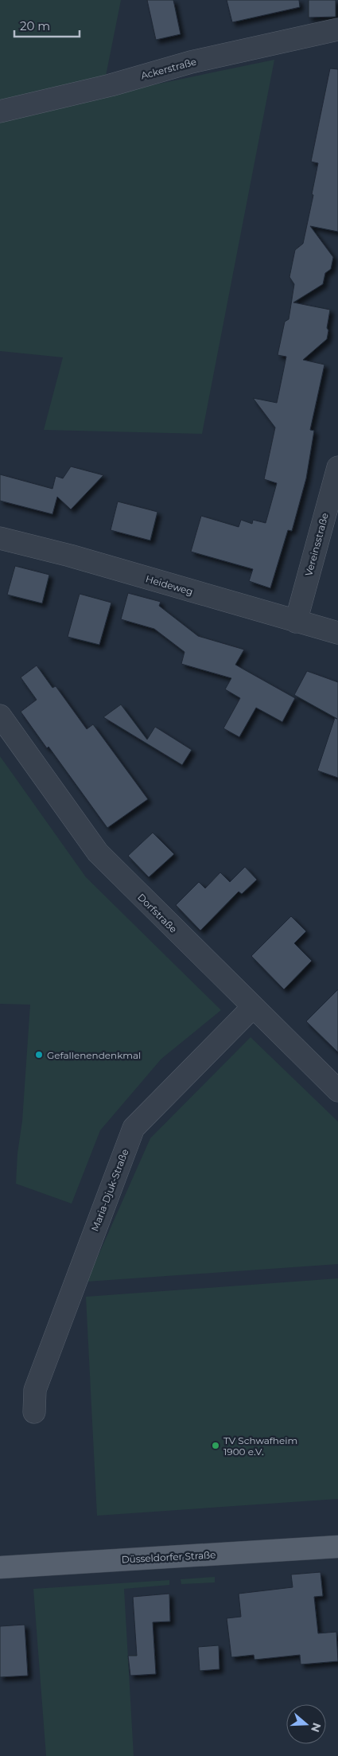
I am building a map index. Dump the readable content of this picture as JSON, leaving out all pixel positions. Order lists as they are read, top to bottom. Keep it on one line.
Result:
{"streets":{"main road":["Düsseldorfer Straße"],"street":["Ackerstraße","Vereinsstraße","Heideweg","Dorfstraße","Maria-Djuk-Straße"]},"crossings":[["Vereinsstraße","Heideweg"],["Dorfstraße","Maria-Djuk-Straße"]],"places":["Gefallenendenkmal","TV Schwafheim 1900 e.V."],"scale_bar":"20 m","north":"right"}
